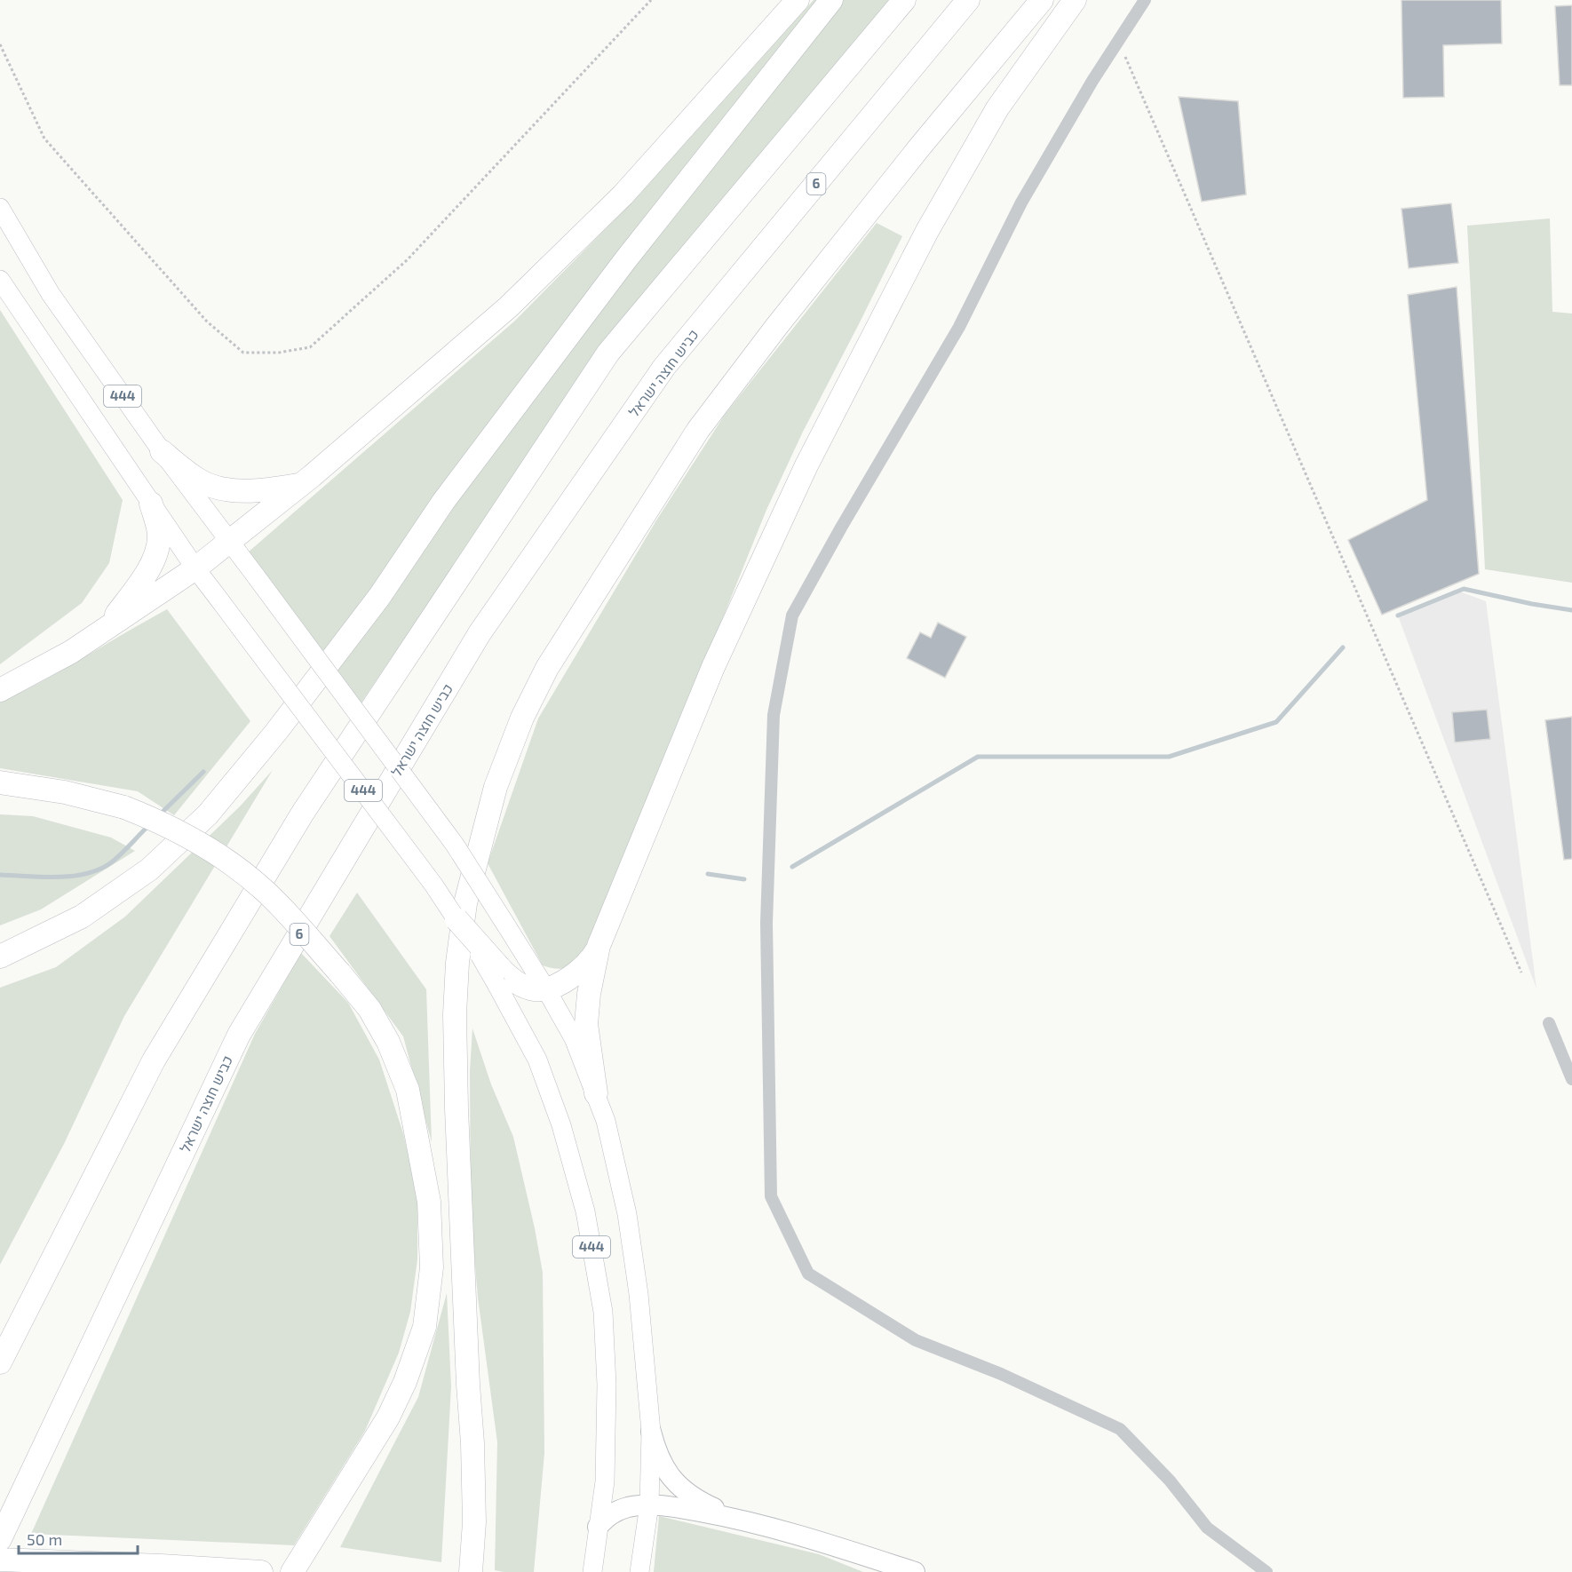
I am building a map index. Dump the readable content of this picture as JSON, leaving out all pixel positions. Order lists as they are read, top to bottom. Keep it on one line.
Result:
{"streets":{"highway":["6","כביש חוצה ישראל"],"main road":["444"]},"scale_bar":"50 m"}
